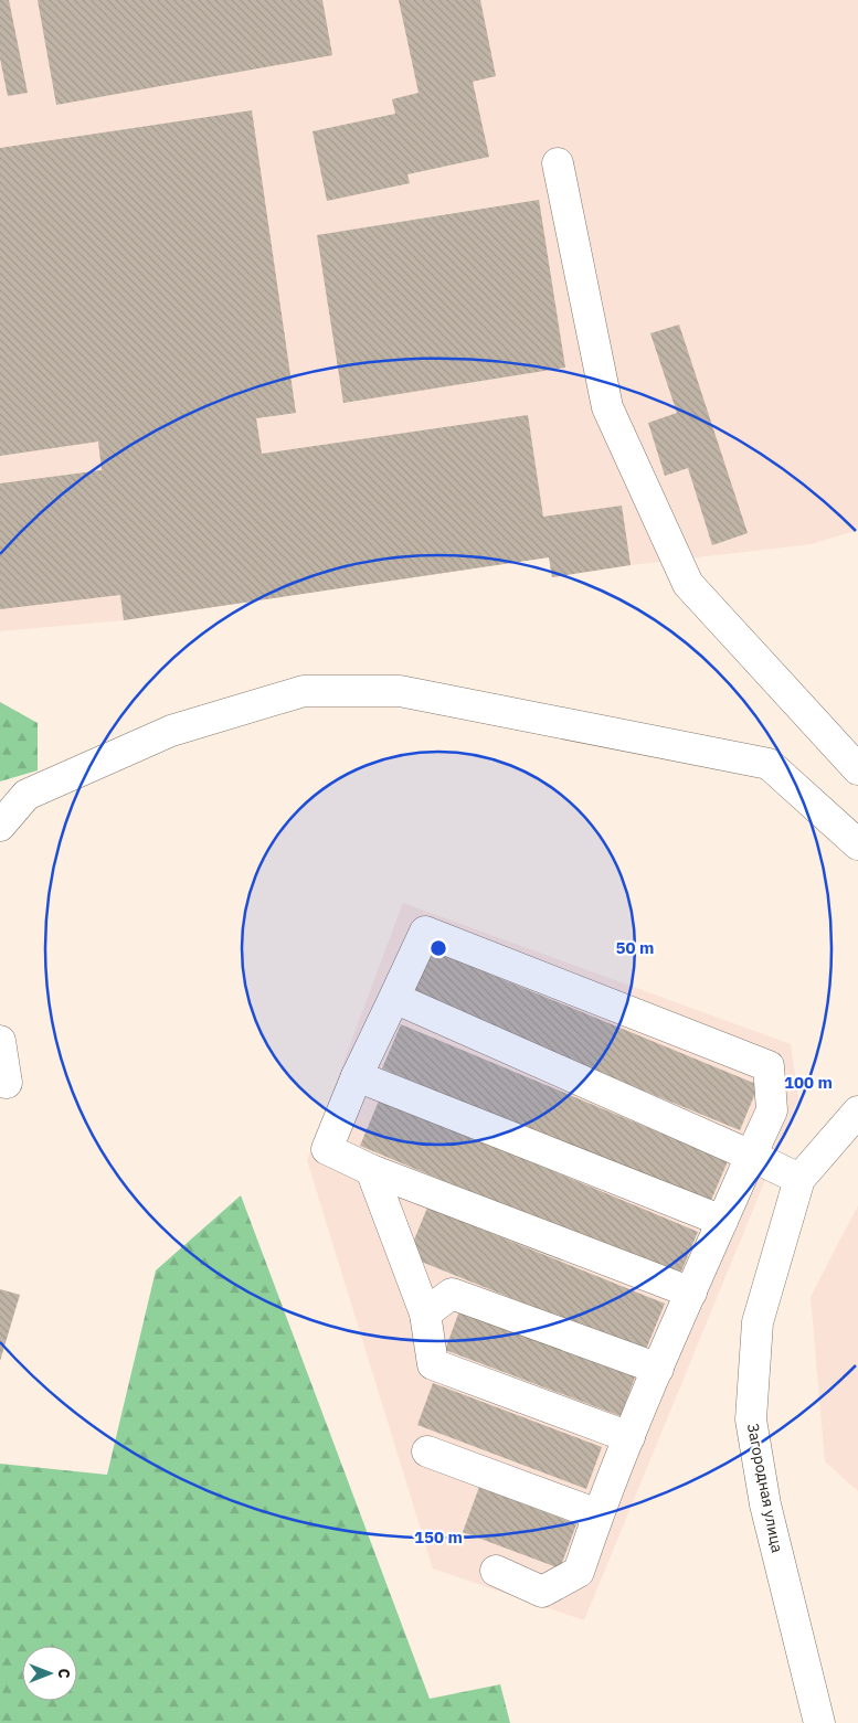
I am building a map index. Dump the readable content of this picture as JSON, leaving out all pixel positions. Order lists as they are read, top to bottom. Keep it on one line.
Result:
{"streets":{"lane":["Загородная улица"]},"north":"right","rings":["50 m","100 m","150 m"]}
